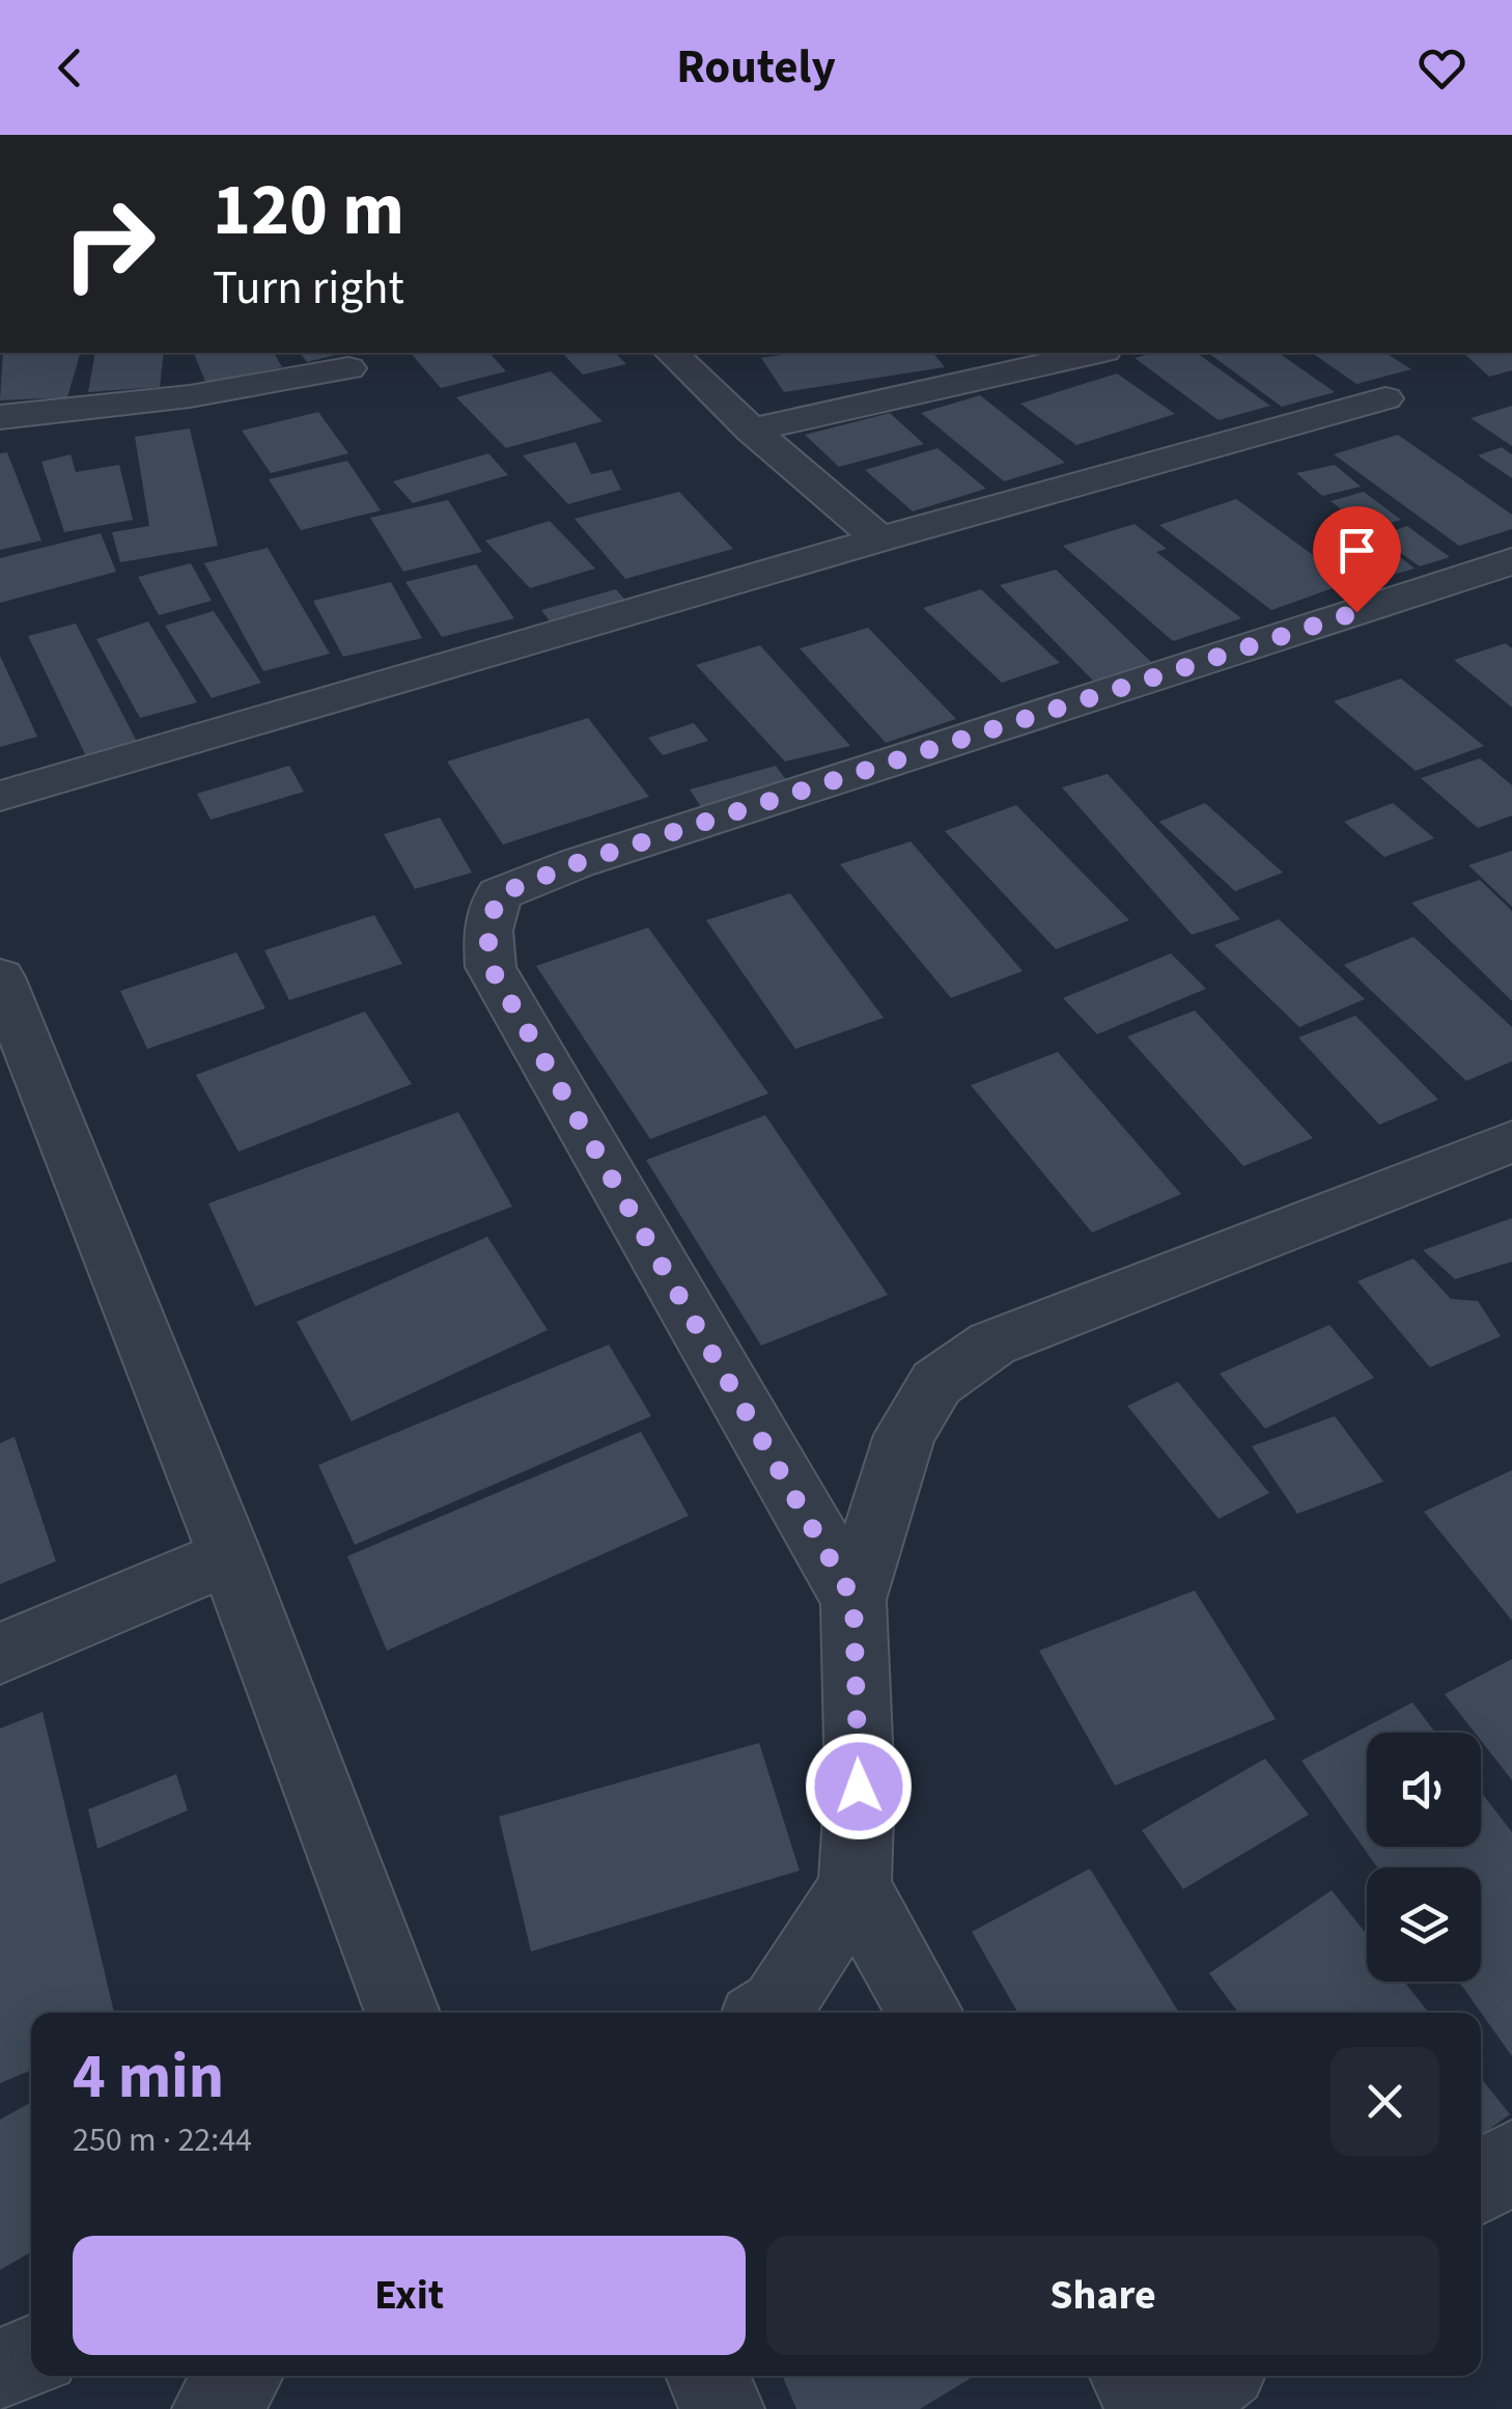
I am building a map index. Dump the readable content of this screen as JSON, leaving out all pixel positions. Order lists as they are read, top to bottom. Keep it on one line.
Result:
{"page":{"header":"Routely","turn":["120 m","Turn right"],"heading":["4 min","250 m · 22:44"],"buttons":["Exit","Share"]}}
